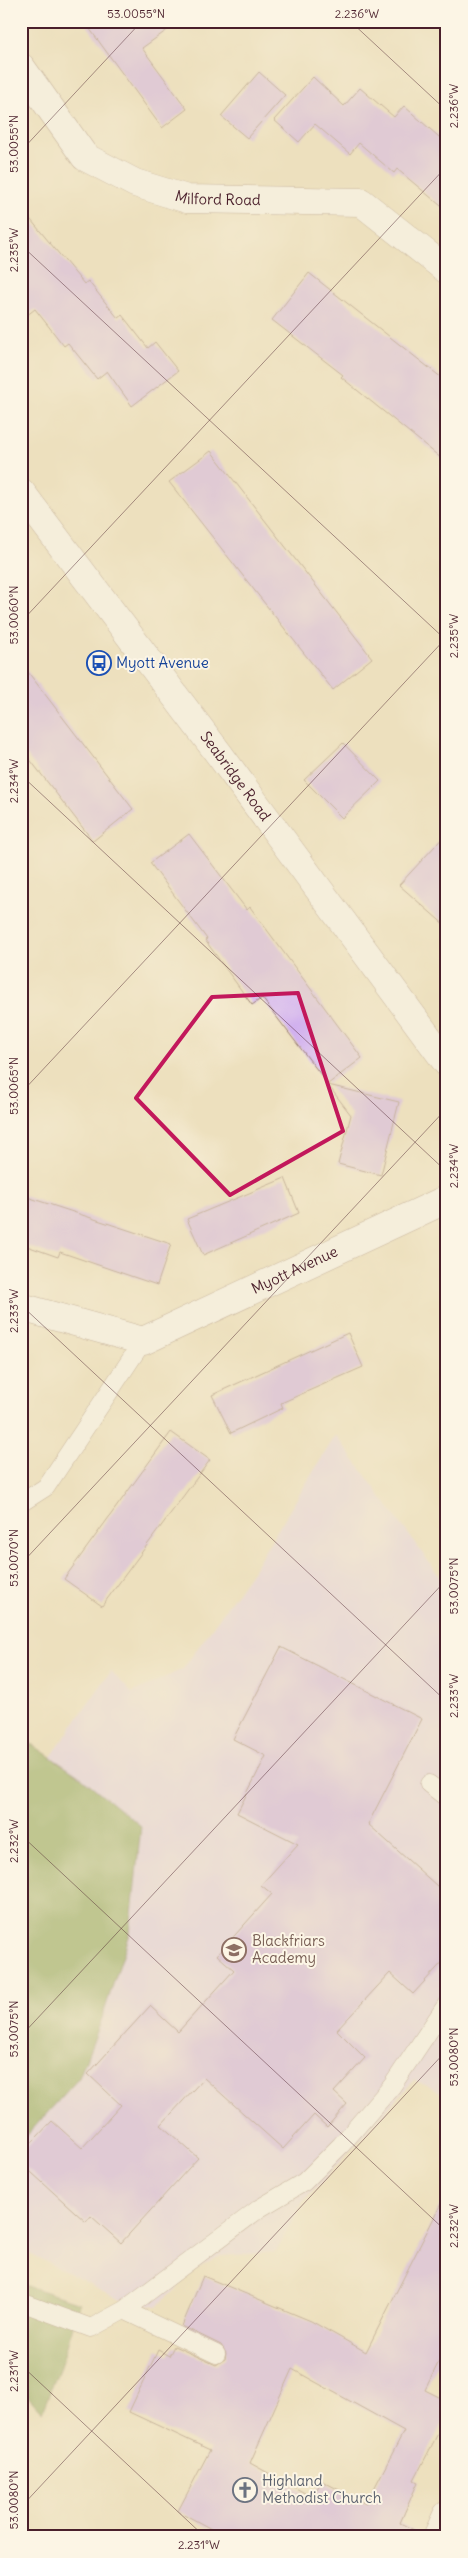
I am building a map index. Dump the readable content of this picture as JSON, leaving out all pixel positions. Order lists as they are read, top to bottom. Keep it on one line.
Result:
{"streets":{"street":["Milford Road","Seabridge Road","Myott Avenue"]},"places":{"bus stop":["Myott Avenue"],"school or university":["Blackfriars Academy"],"church":["Highland Methodist Church"]},"coordinates":["53.0055°N","2.236°W","2.235°W","53.0060°N","2.234°W","53.0065°N","2.233°W","53.0070°N","53.0075°N","2.232°W","53.0080°N","2.231°W"]}
